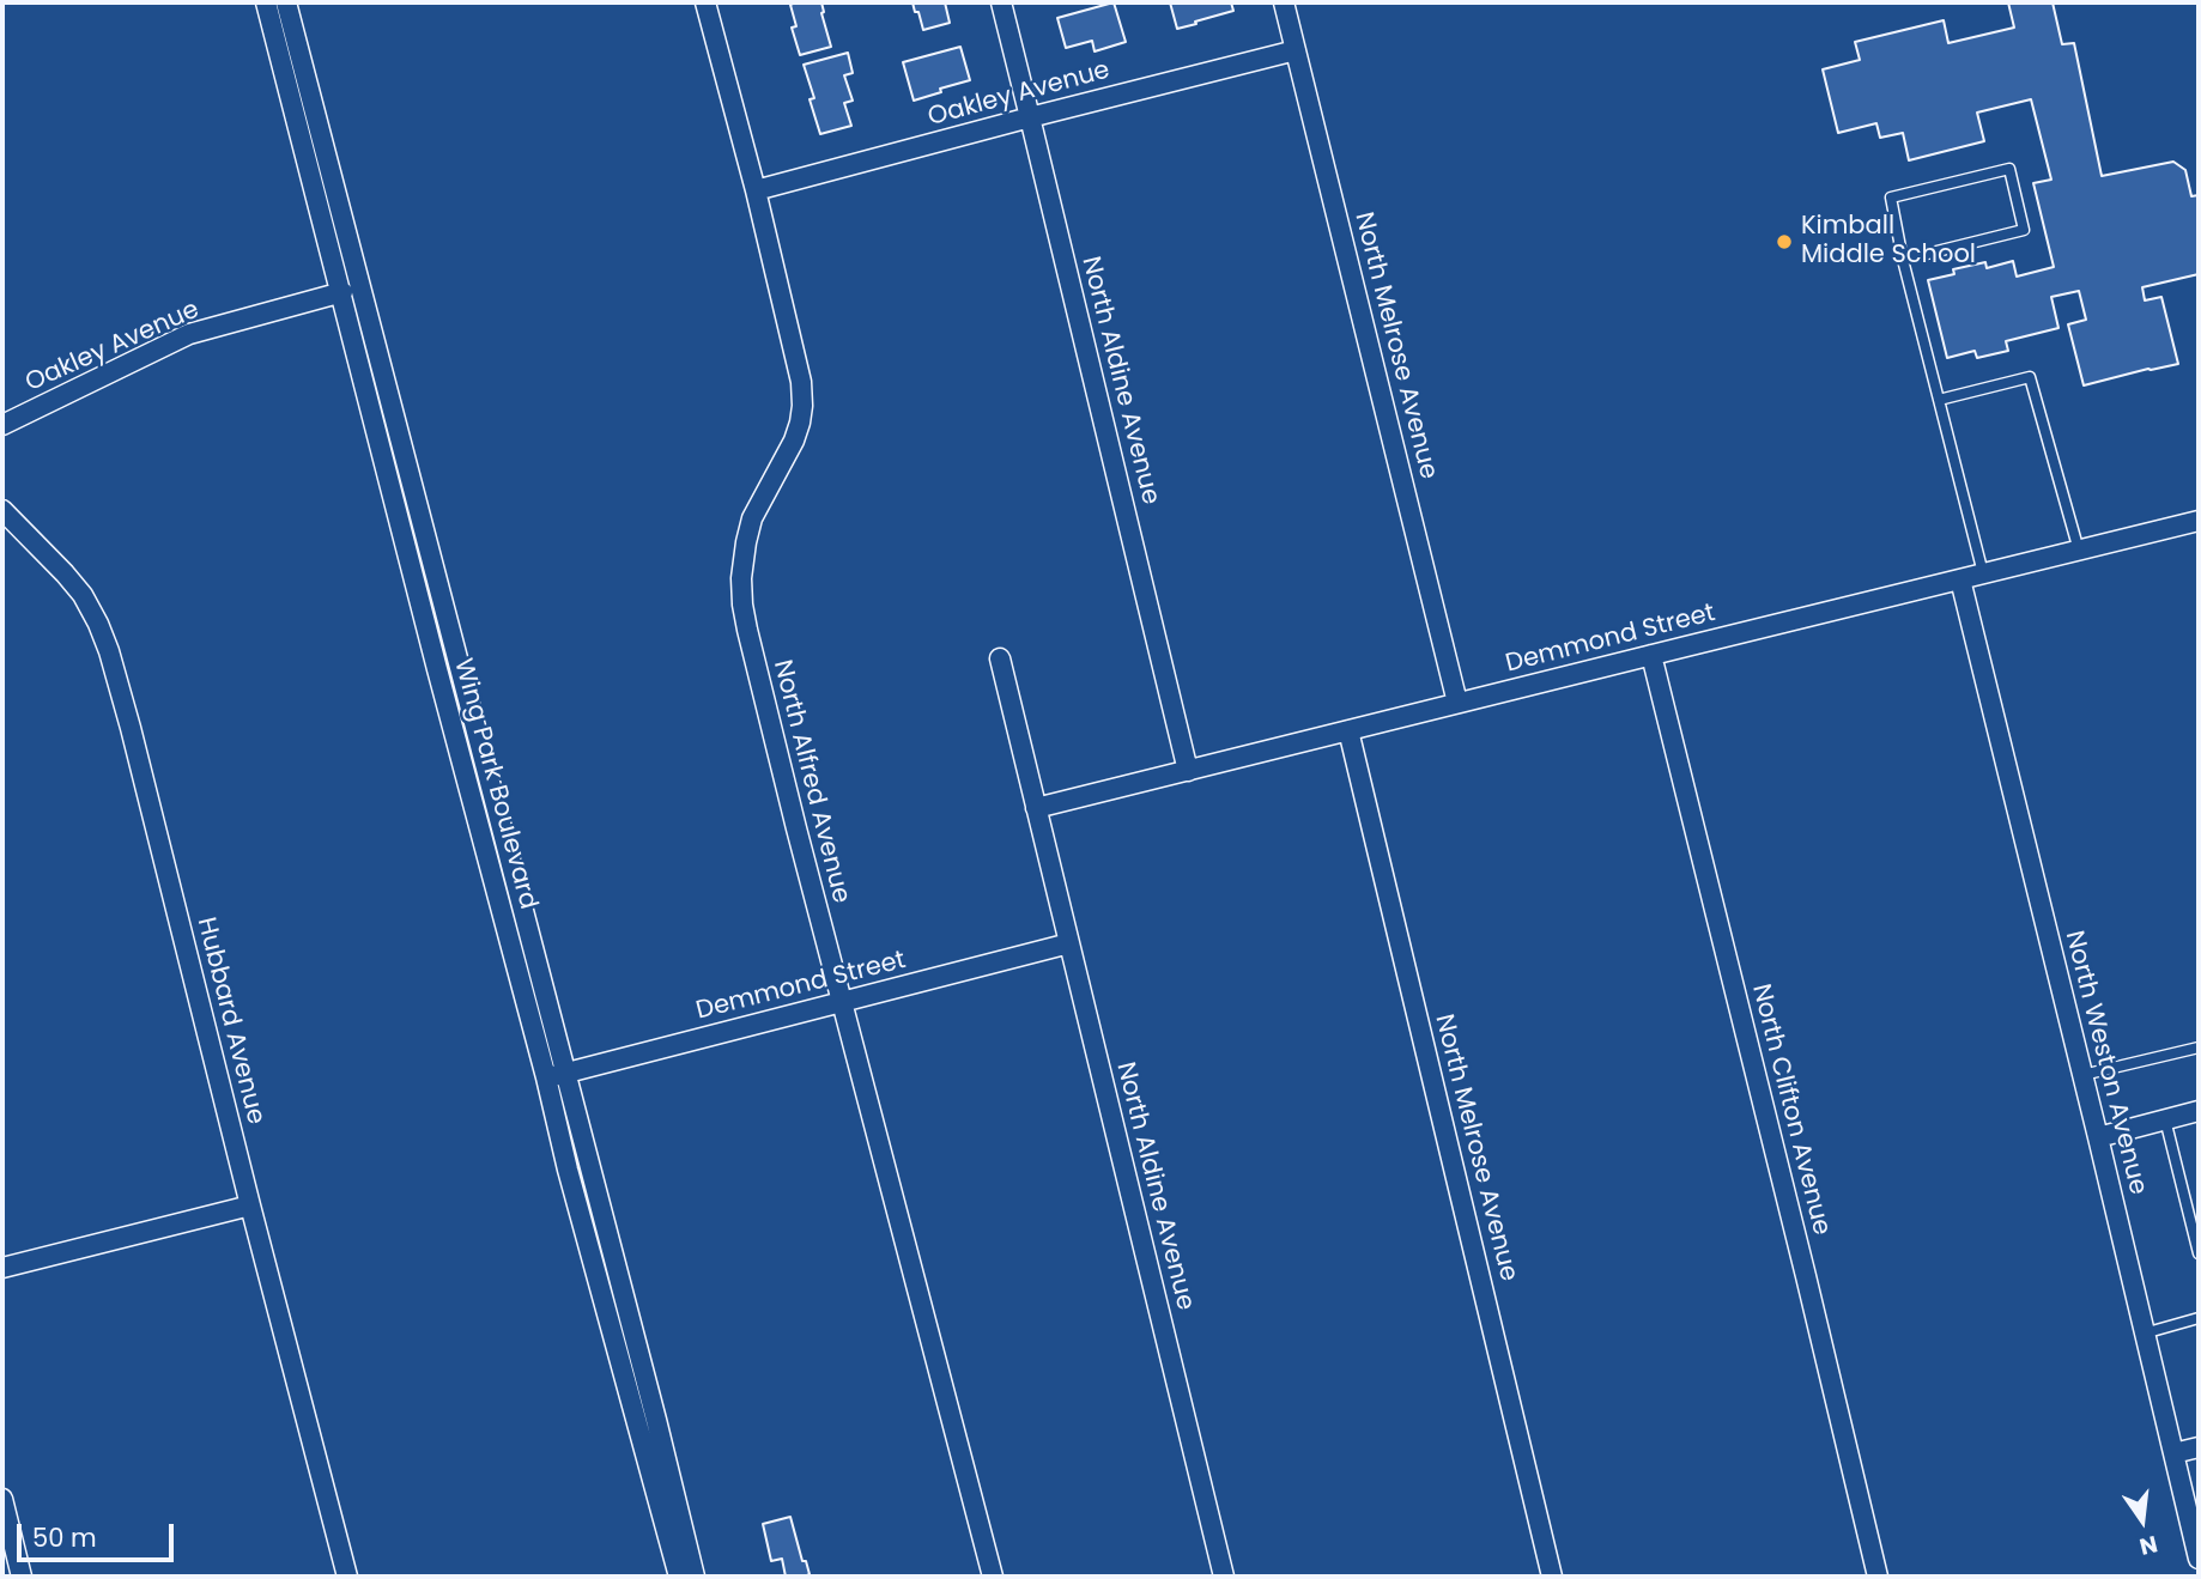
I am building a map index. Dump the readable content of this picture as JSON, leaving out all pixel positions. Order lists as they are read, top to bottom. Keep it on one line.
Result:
{"streets":{"street":["Oakley Avenue","North Melrose Avenue","North Aldine Avenue","Demmond Street","North Alfred Avenue","Wing Park Boulevard","Hubbard Avenue","North Weston Avenue","North Clifton Avenue"]},"crossings":[["Oakley Avenue","North Melrose Avenue"],["Oakley Avenue","North Aldine Avenue"],["Oakley Avenue","North Alfred Avenue"],["Oakley Avenue","Wing Park Boulevard"],["North Melrose Avenue","Demmond Street"],["North Aldine Avenue","Demmond Street"],["Demmond Street","North Alfred Avenue"],["Demmond Street","Wing Park Boulevard"],["Demmond Street","North Weston Avenue"],["Demmond Street","North Clifton Avenue"]],"places":["Kimball Middle School"],"scale_bar":"50 m","north":"bottom"}
